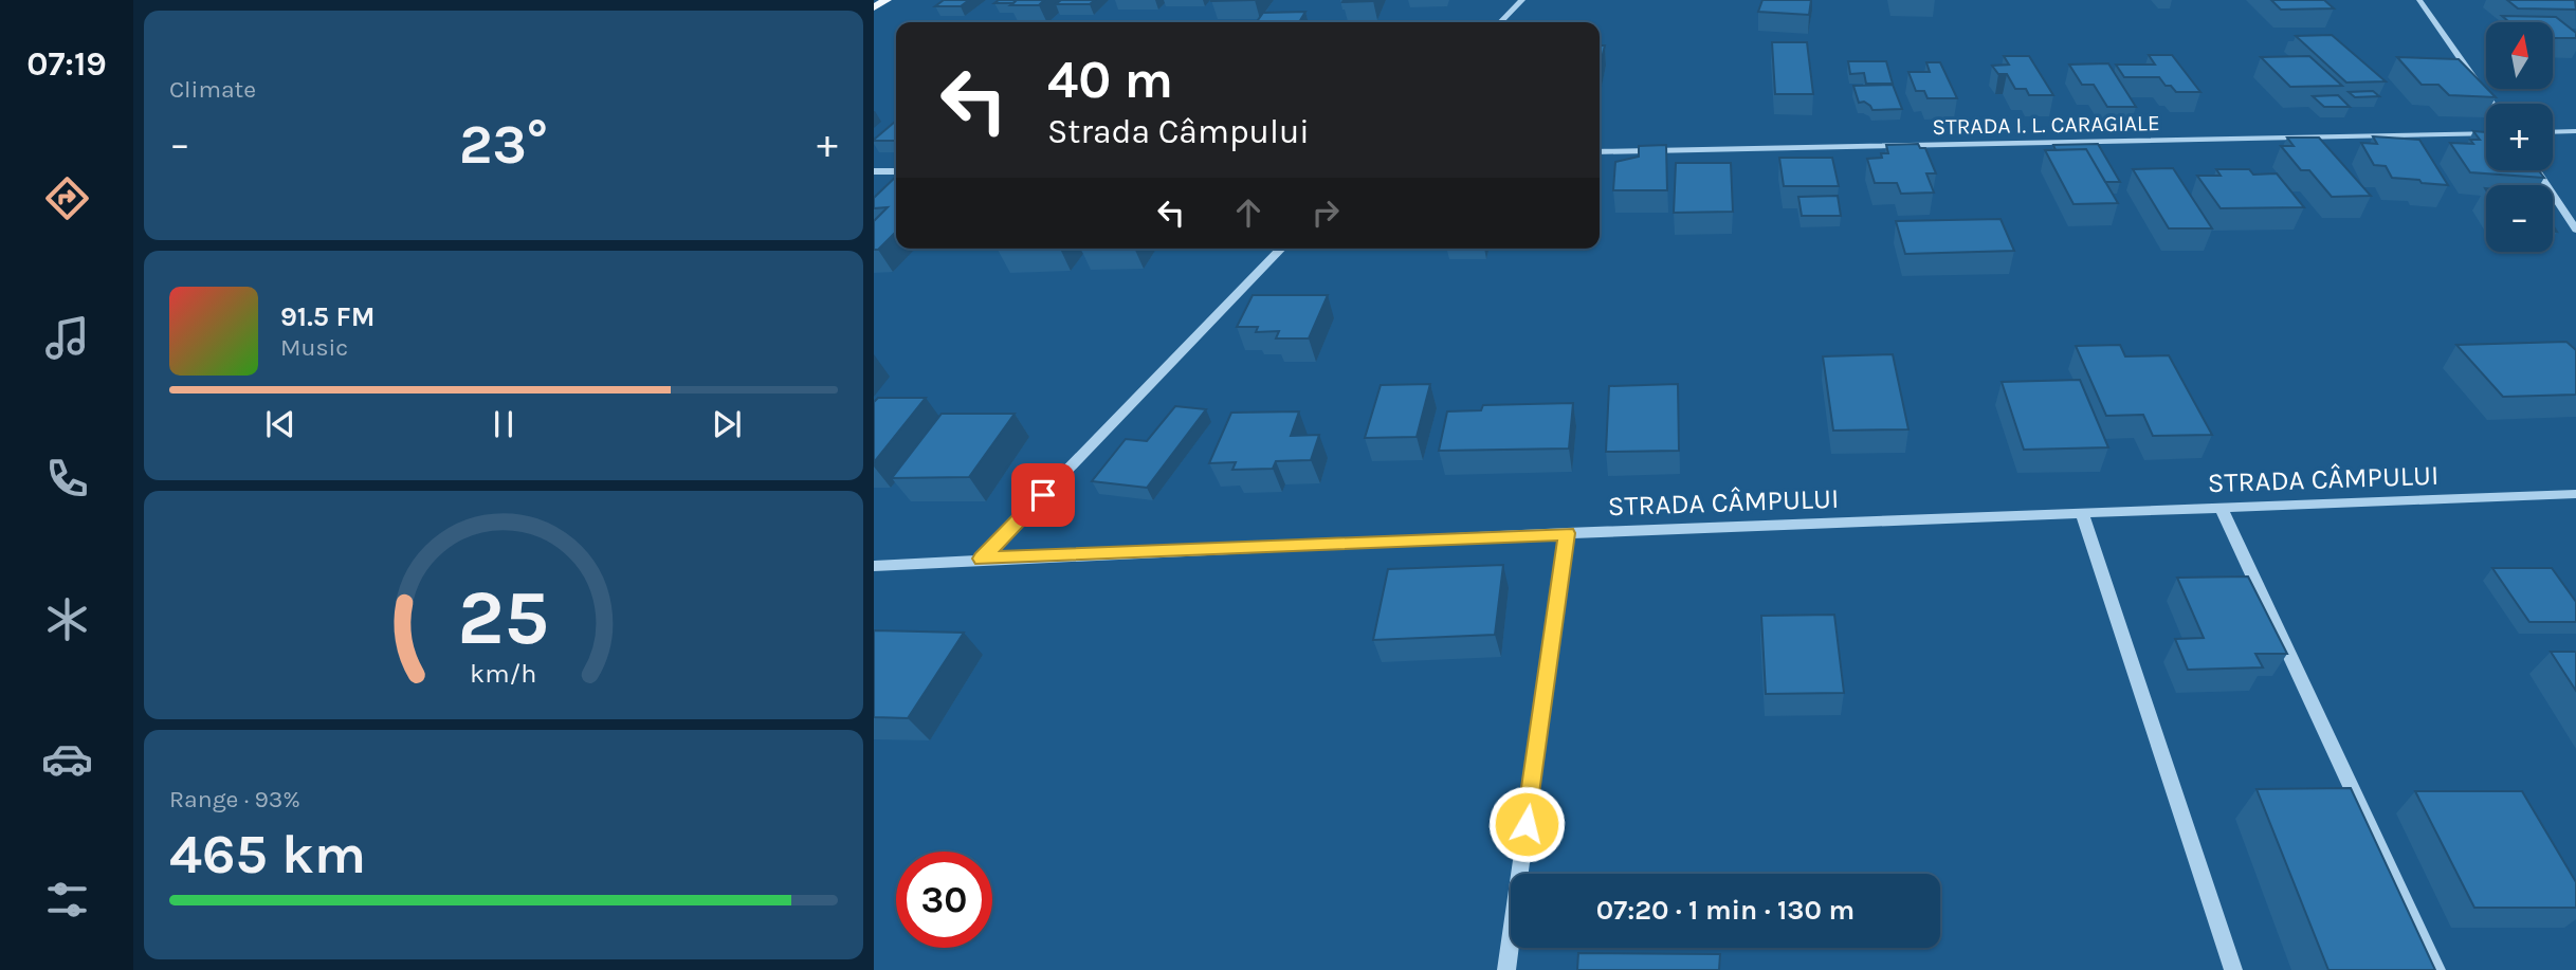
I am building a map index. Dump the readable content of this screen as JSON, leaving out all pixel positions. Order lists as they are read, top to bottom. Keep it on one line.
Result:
{"streets":{"street":["STRADA I. L. CARAGIALE","STRADA CÂMPULUI"]},"north":"top","page":{"tabs":"07:19","tile":["Climate",["Range · 93%","465 km"]],"map_buttons":["+","−"],"turn":["40 m","Strada Câmpului"],"heat":["−","23°","+"],"song":["91.5 FM","Music"],"limit":"30","trip":"07:20 · 1 min · 130 m","gauge":["25","km/h"]}}
